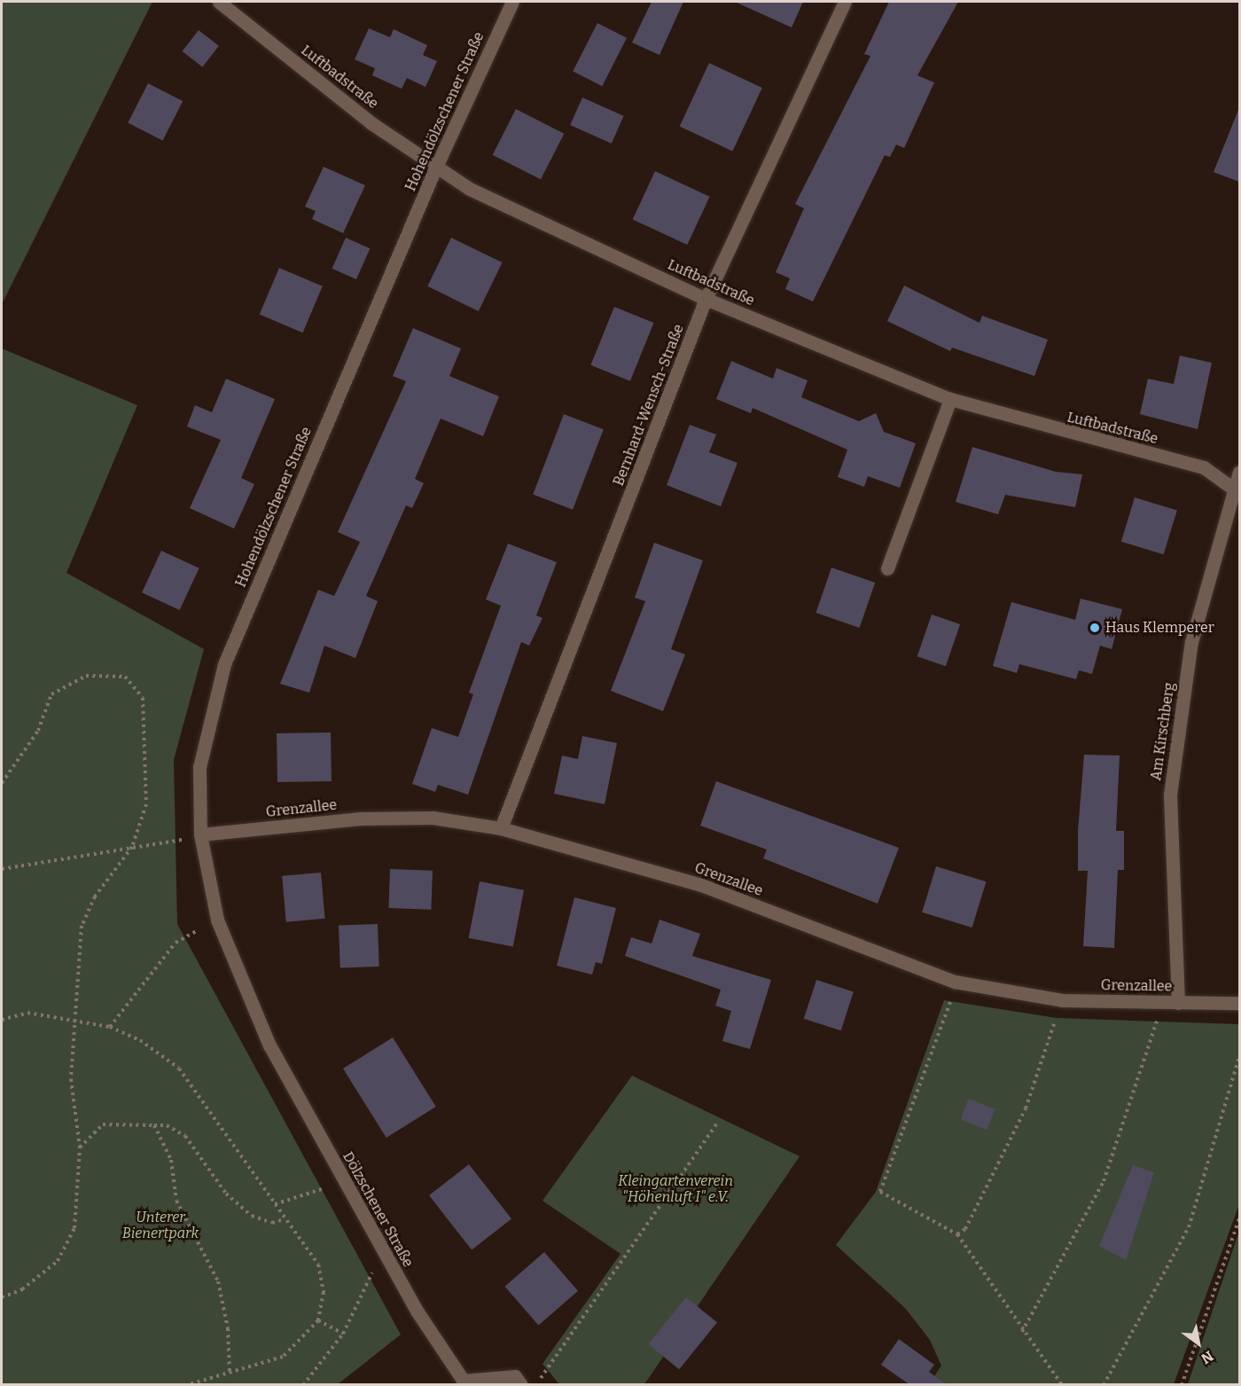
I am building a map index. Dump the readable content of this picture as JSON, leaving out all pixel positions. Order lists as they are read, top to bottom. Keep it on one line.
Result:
{"streets":{"street":["Luftbadstraße","Hohendölzschener Straße","Bernhard-Wensch-Straße","Am Kirschberg","Grenzallee","Dölzschener Straße"]},"crossings":[["Luftbadstraße","Hohendölzschener Straße"],["Luftbadstraße","Bernhard-Wensch-Straße"],["Luftbadstraße","Am Kirschberg"],["Hohendölzschener Straße","Grenzallee"],["Hohendölzschener Straße","Dölzschener Straße"],["Bernhard-Wensch-Straße","Grenzallee"],["Am Kirschberg","Grenzallee"]],"parks":["Kleingartenverein \"Höhenluft I\" e.V.","Unterer Bienertpark"],"places":["Haus Klemperer"],"north":"bottom right"}
